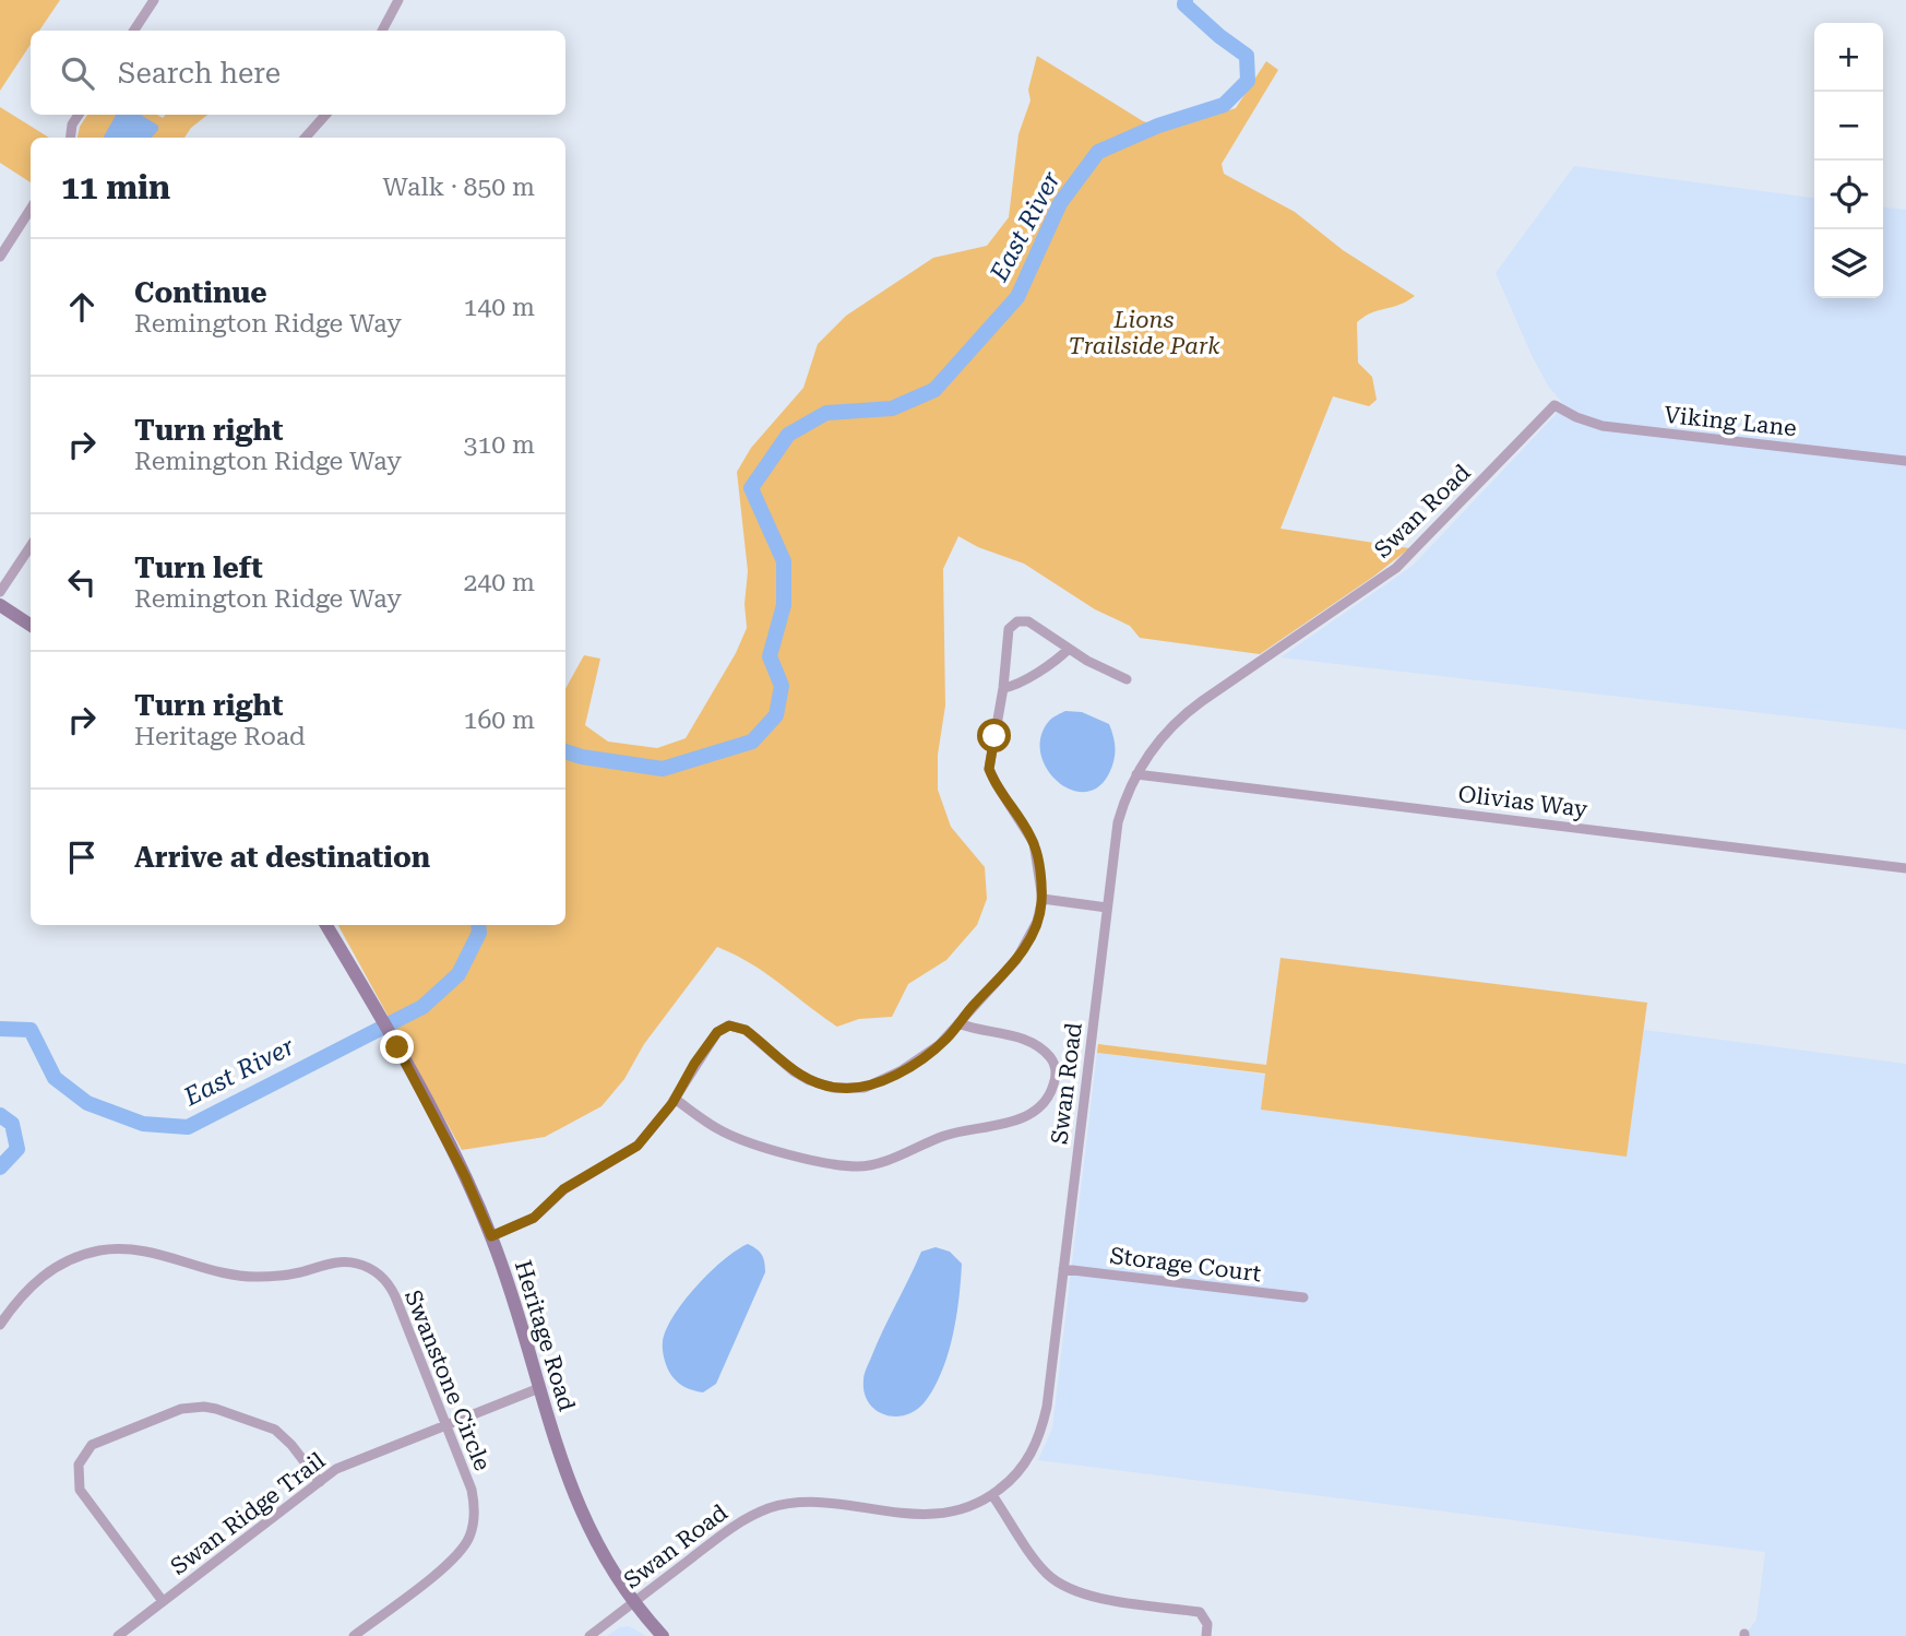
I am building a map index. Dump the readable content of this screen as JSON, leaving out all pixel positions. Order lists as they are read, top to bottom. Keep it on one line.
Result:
{"streets":{"main road":["Heritage Road"],"street":["Viking Lane","Swan Road","Olivias Way","Storage Court","Swanstone Circle","Swan Ridge Trail"]},"crossings":[["Viking Lane","Swan Road"],["Swan Road","Olivias Way"],["Swan Road","Storage Court"],["Swan Road","Heritage Road"],["Heritage Road","Swan Ridge Trail"],["Swanstone Circle","Swan Ridge Trail"]],"water":["East River"],"parks":["Lions Trailside Park"],"page":{"map_buttons":["+","−"],"search":"Search here","heading":["11 min","Walk · 850 m"],"list":[["Continue","Remington Ridge Way","140 m"],["Turn right","Remington Ridge Way","310 m"],["Turn left","Remington Ridge Way","240 m"],["Turn right","Heritage Road","160 m"],"Arrive at destination"]}}
